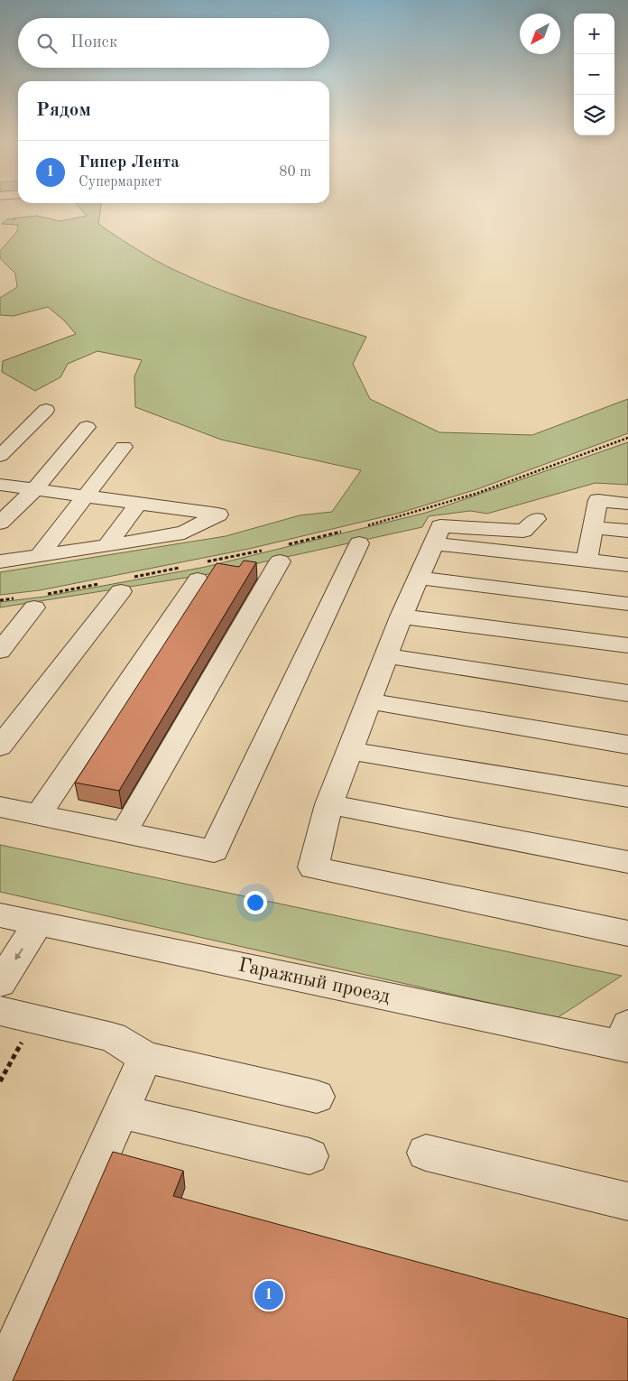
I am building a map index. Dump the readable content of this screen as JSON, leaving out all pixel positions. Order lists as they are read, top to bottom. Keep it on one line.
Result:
{"streets":{"lane":["Гаражный проезд"]},"north":"bottom left","page":{"map_buttons":["+","−"],"search":"Поиск","heading":"Рядом","list":[{"mark":"1","name":"Гипер Лента","note":"Супермаркет","value":"80 m"}],"pins":"1"}}
